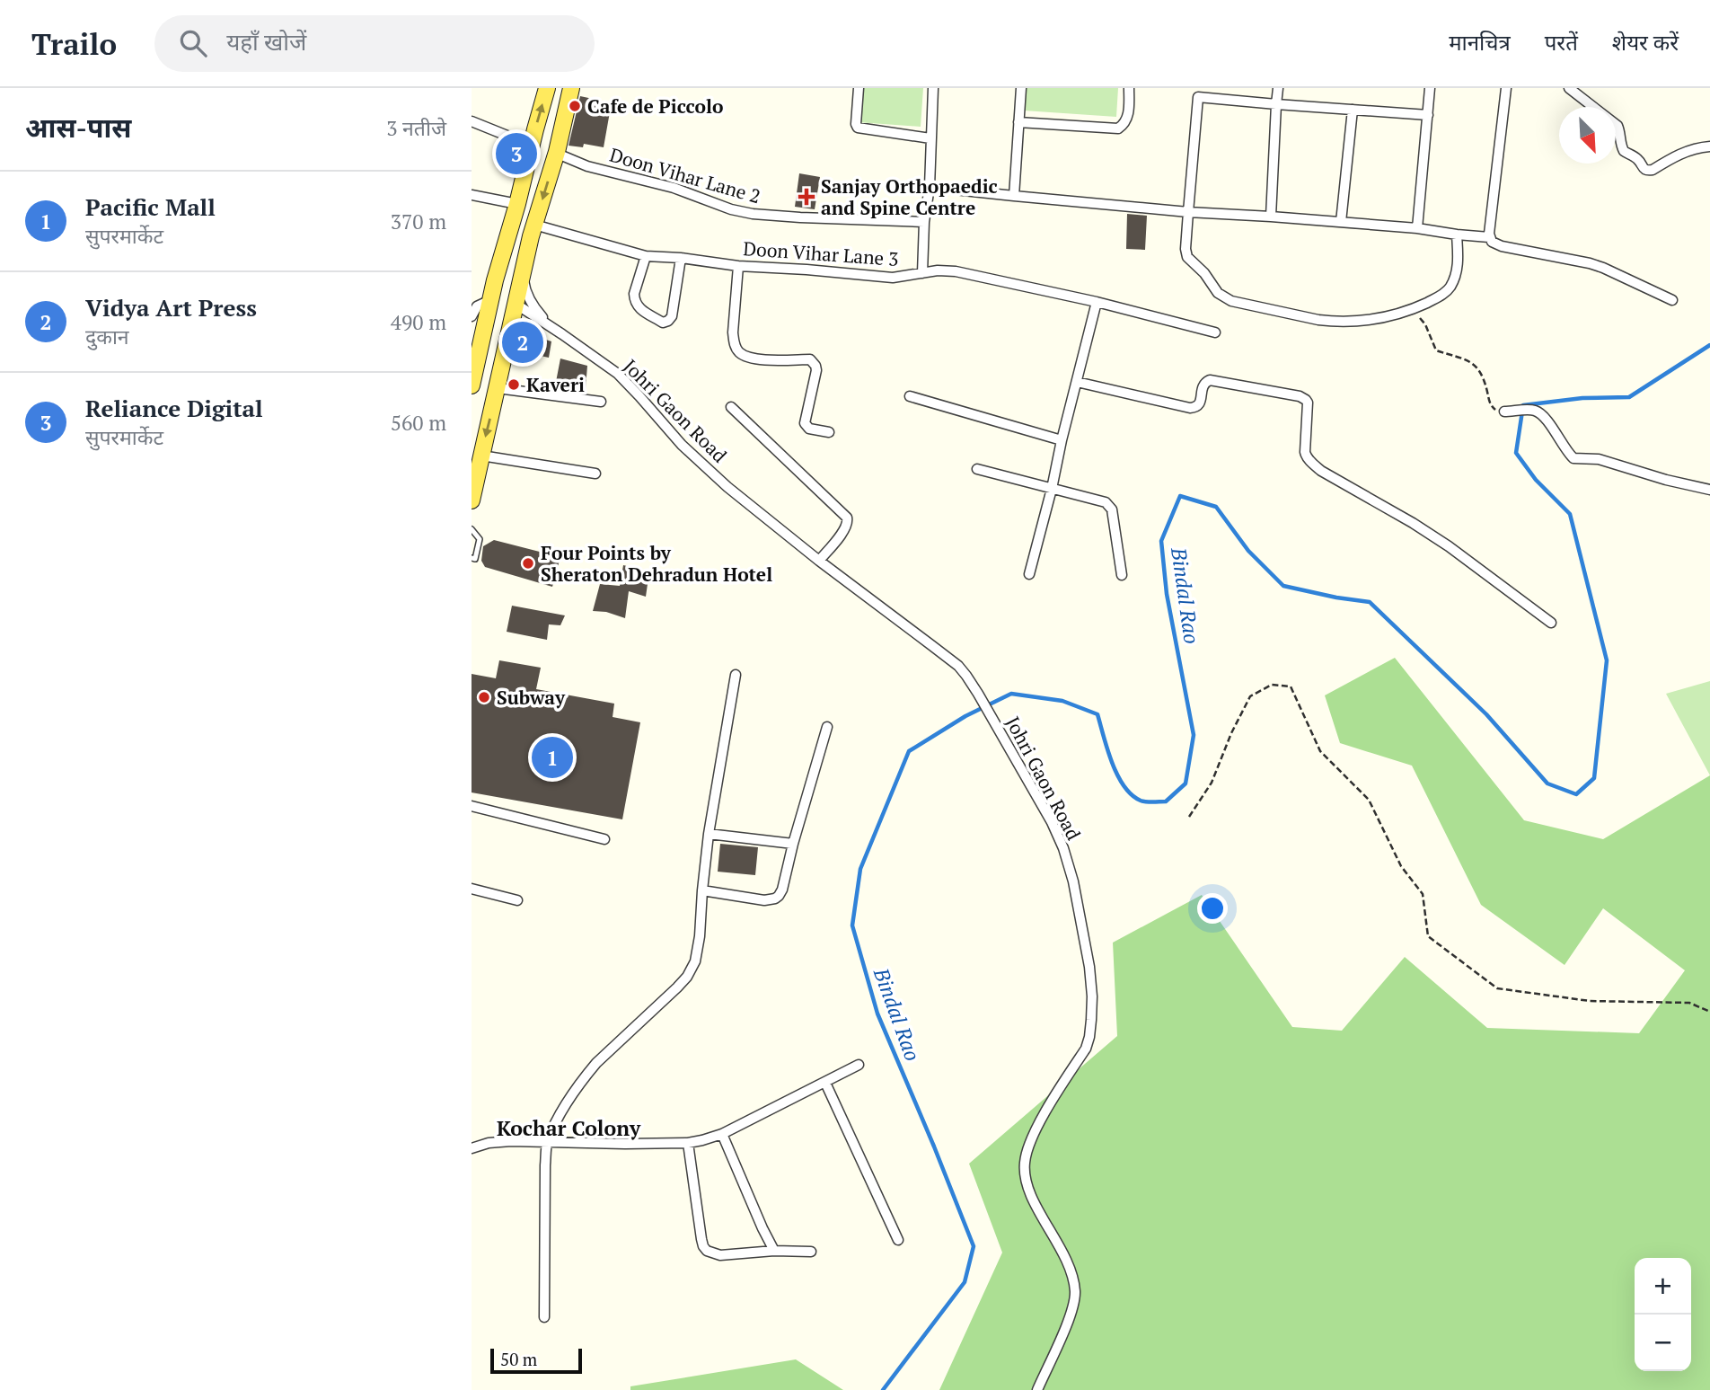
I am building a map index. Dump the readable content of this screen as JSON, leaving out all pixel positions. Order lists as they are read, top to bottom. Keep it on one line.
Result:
{"streets":{"street":["Doon Vihar Lane 2","Doon Vihar Lane 3","Johri Gaon Road"]},"districts":["Kochar Colony"],"water":["Bindal Rao"],"places":{"other":["Cafe de Piccolo","Kaveri","Four Points by Sheraton Dehradun Hotel","Subway"],"health":["Sanjay Orthopaedic and Spine Centre"]},"scale_bar":"50 m","north":"bottom right","page":{"header":"Trailo","search":"यहाँ खोजें","nav":["मानचित्र","परतें","शेयर करें"],"heading":["आस-पास","3 नतीजे"],"pins":["3","2","1"],"list":[{"mark":"1","name":"Pacific Mall","note":"सुपरमार्केट","value":"370 m"},{"mark":"2","name":"Vidya Art Press","note":"दुकान","value":"490 m"},{"mark":"3","name":"Reliance Digital","note":"सुपरमार्केट","value":"560 m"}],"map_buttons":["+","−"],"scale":"50 m"}}
